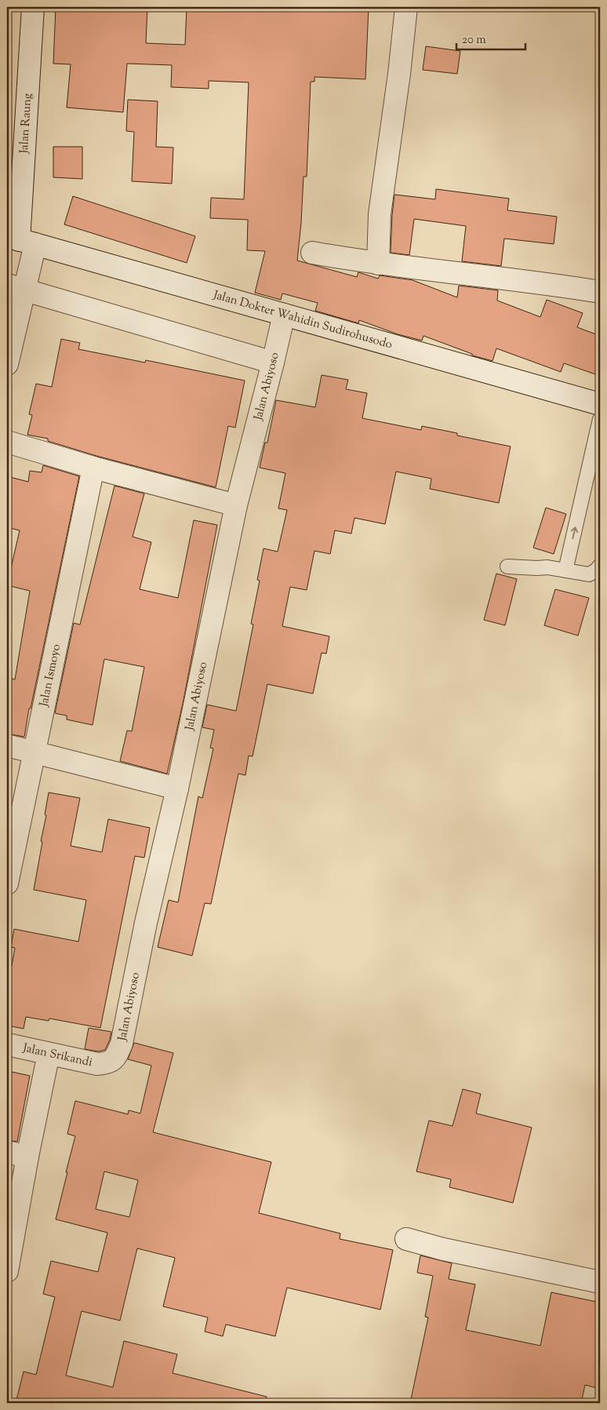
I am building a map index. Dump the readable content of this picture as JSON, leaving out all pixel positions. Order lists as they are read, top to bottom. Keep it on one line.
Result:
{"streets":{"street":["Jalan Raung","Jalan Dokter Wahidin Sudirohusodo","Jalan Abiyoso","Jalan Ismoyo","Jalan Srikandi"]},"crossings":[["Jalan Raung","Jalan Dokter Wahidin Sudirohusodo"],["Jalan Dokter Wahidin Sudirohusodo","Jalan Abiyoso"],["Jalan Abiyoso","Jalan Srikandi"]],"scale_bar":"20 m"}
